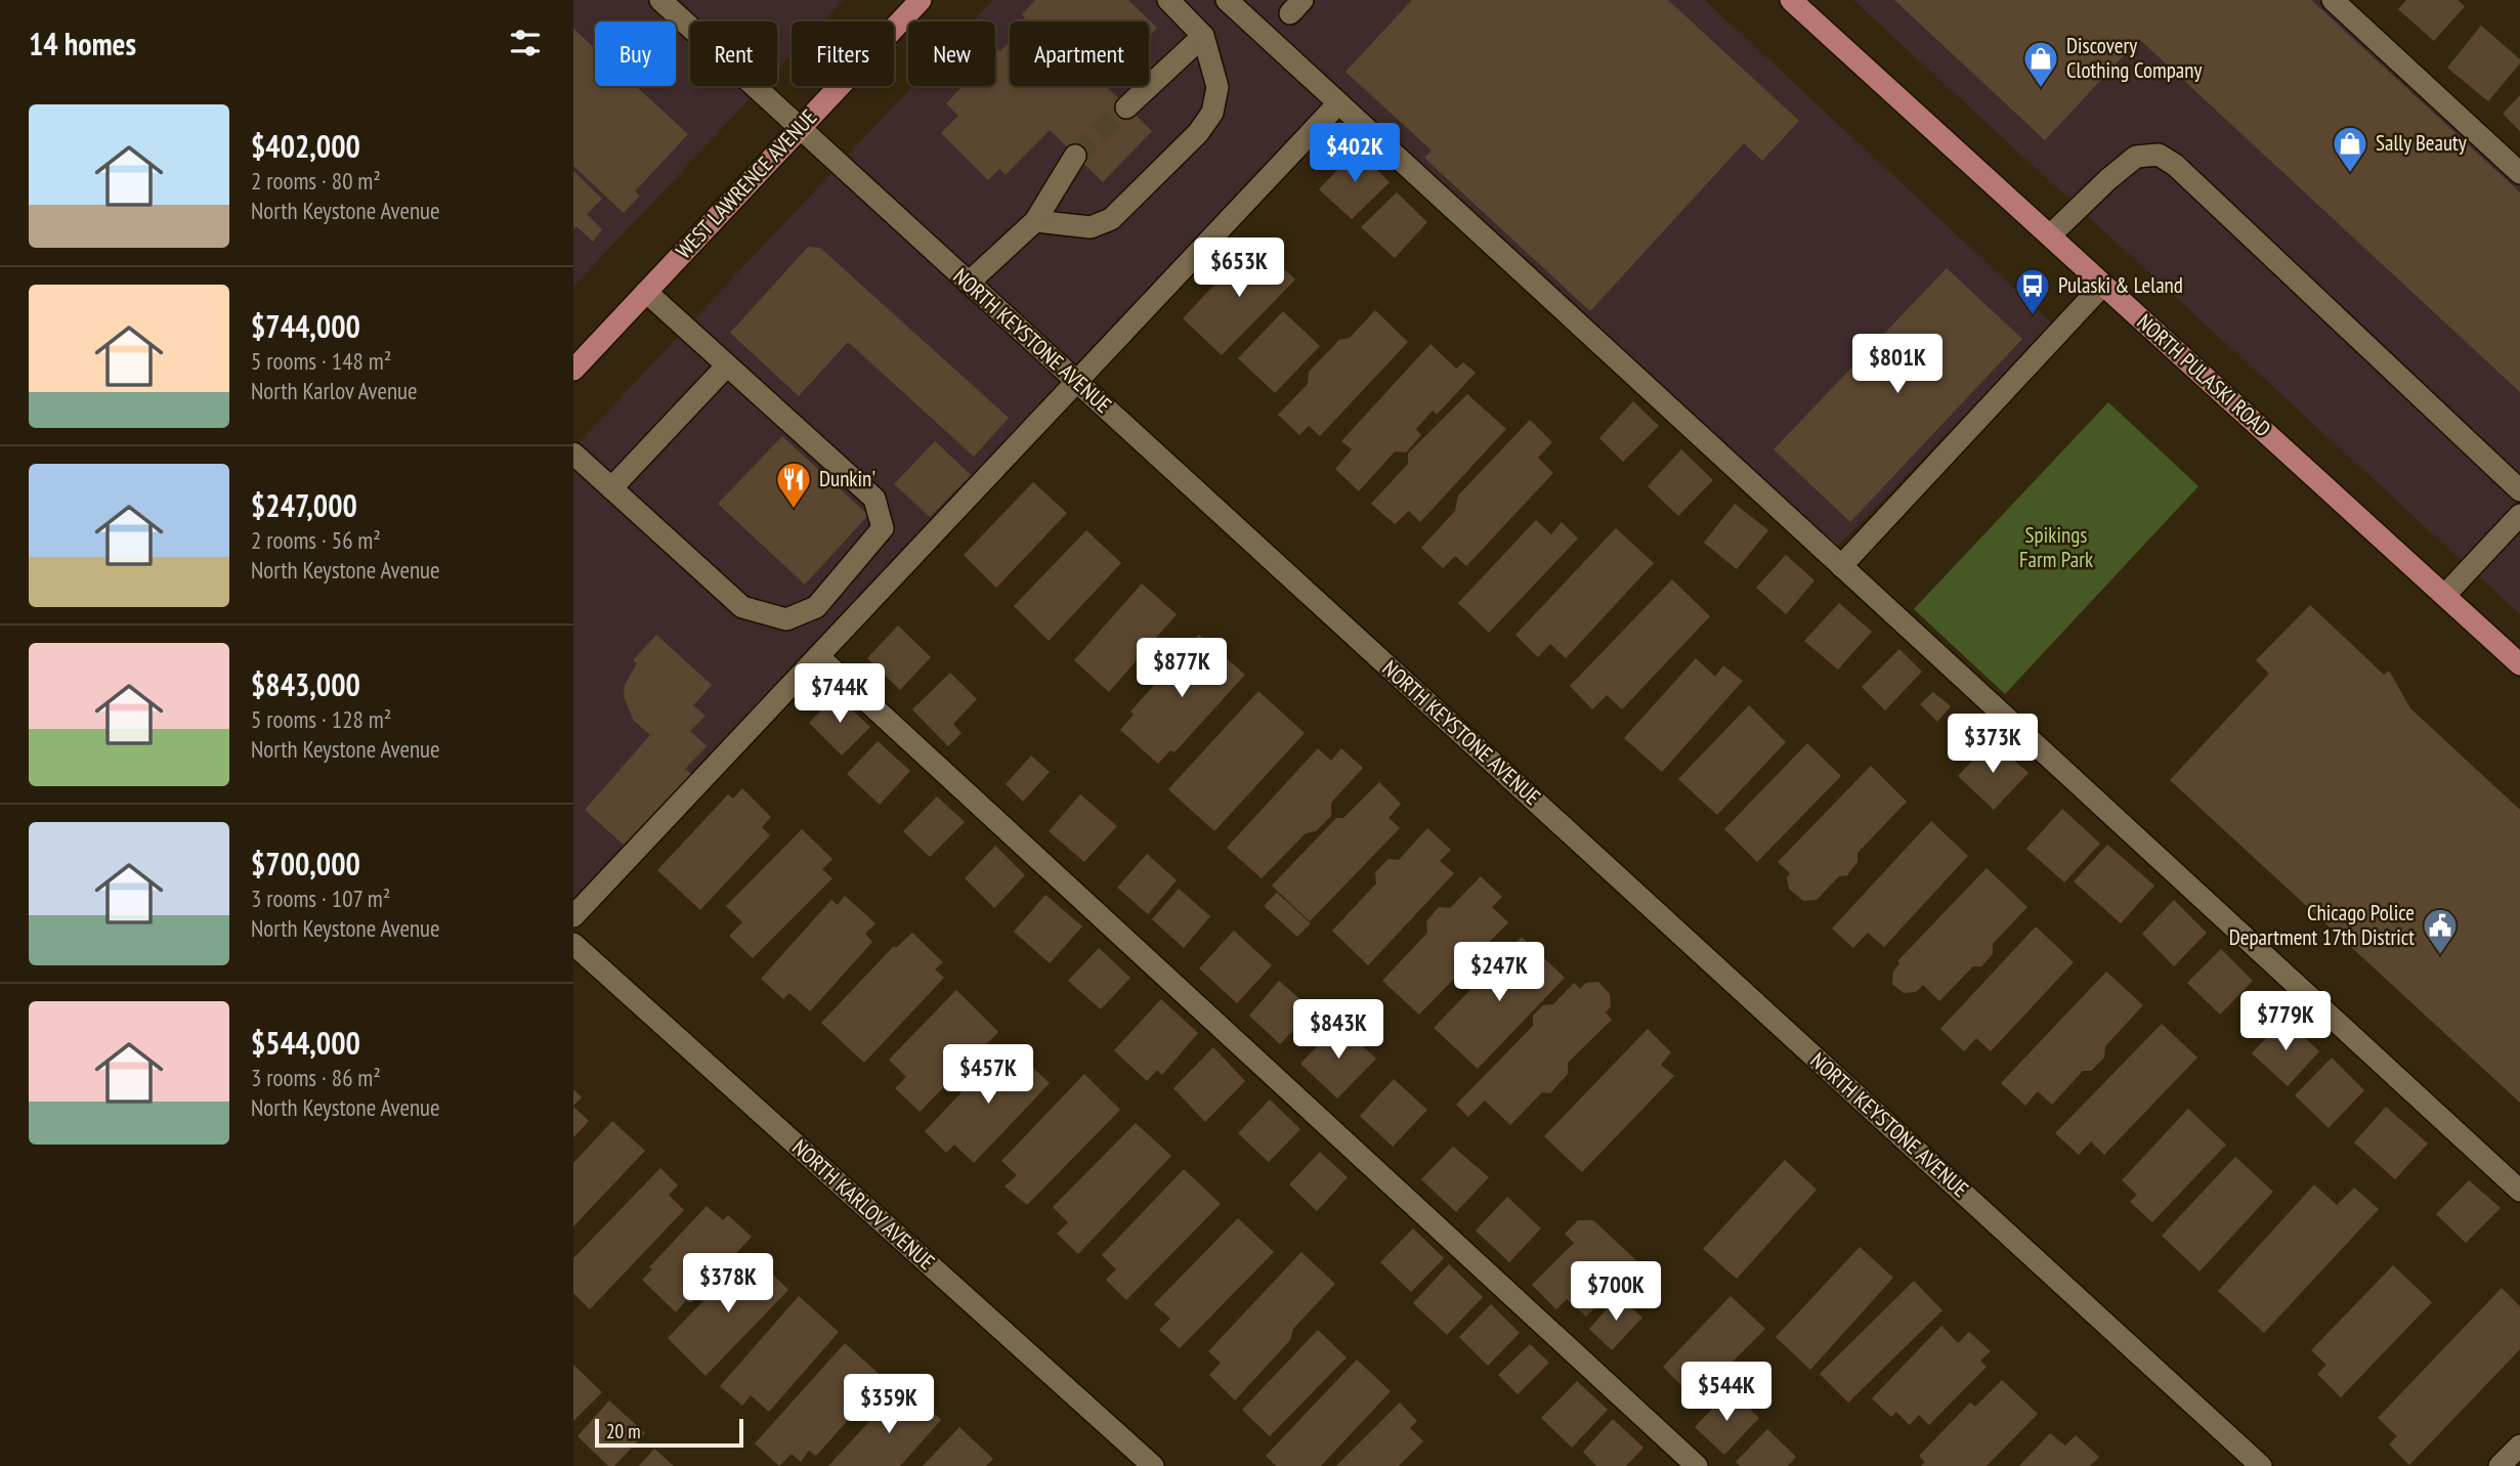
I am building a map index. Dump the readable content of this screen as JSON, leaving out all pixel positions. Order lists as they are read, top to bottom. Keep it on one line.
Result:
{"streets":{"main road":["WEST LAWRENCE AVENUE","NORTH PULASKI ROAD"],"street":["NORTH KEYSTONE AVENUE","NORTH KARLOV AVENUE"]},"crossings":[["WEST LAWRENCE AVENUE","NORTH KEYSTONE AVENUE"]],"parks":["Spikings Farm Park"],"places":{"shop":["Discovery Clothing Company","Sally Beauty"],"bus stop":["Pulaski & Leland"],"restaurant":["Dunkin'"],"public building":["Chicago Police Department 17th District"]},"scale_bar":"20 m","page":{"heading":"14 homes","chip":["Buy","Rent","Filters","New","Apartment"],"list":[{"name":"$402,000","note":"2 rooms · 80 m² · North Keystone Avenue"},{"name":"$744,000","note":"5 rooms · 148 m² · North Karlov Avenue"},{"name":"$247,000","note":"2 rooms · 56 m² · North Keystone Avenue"},{"name":"$843,000","note":"5 rooms · 128 m² · North Keystone Avenue"},{"name":"$700,000","note":"3 rooms · 107 m² · North Keystone Avenue"},{"name":"$544,000","note":"3 rooms · 86 m² · North Keystone Avenue"}],"price":["$402K","$653K","$801K","$877K","$744K","$373K","$247K","$779K","$843K","$457K","$378K","$700K","$544K","$359K"],"scale":"20 m"}}
